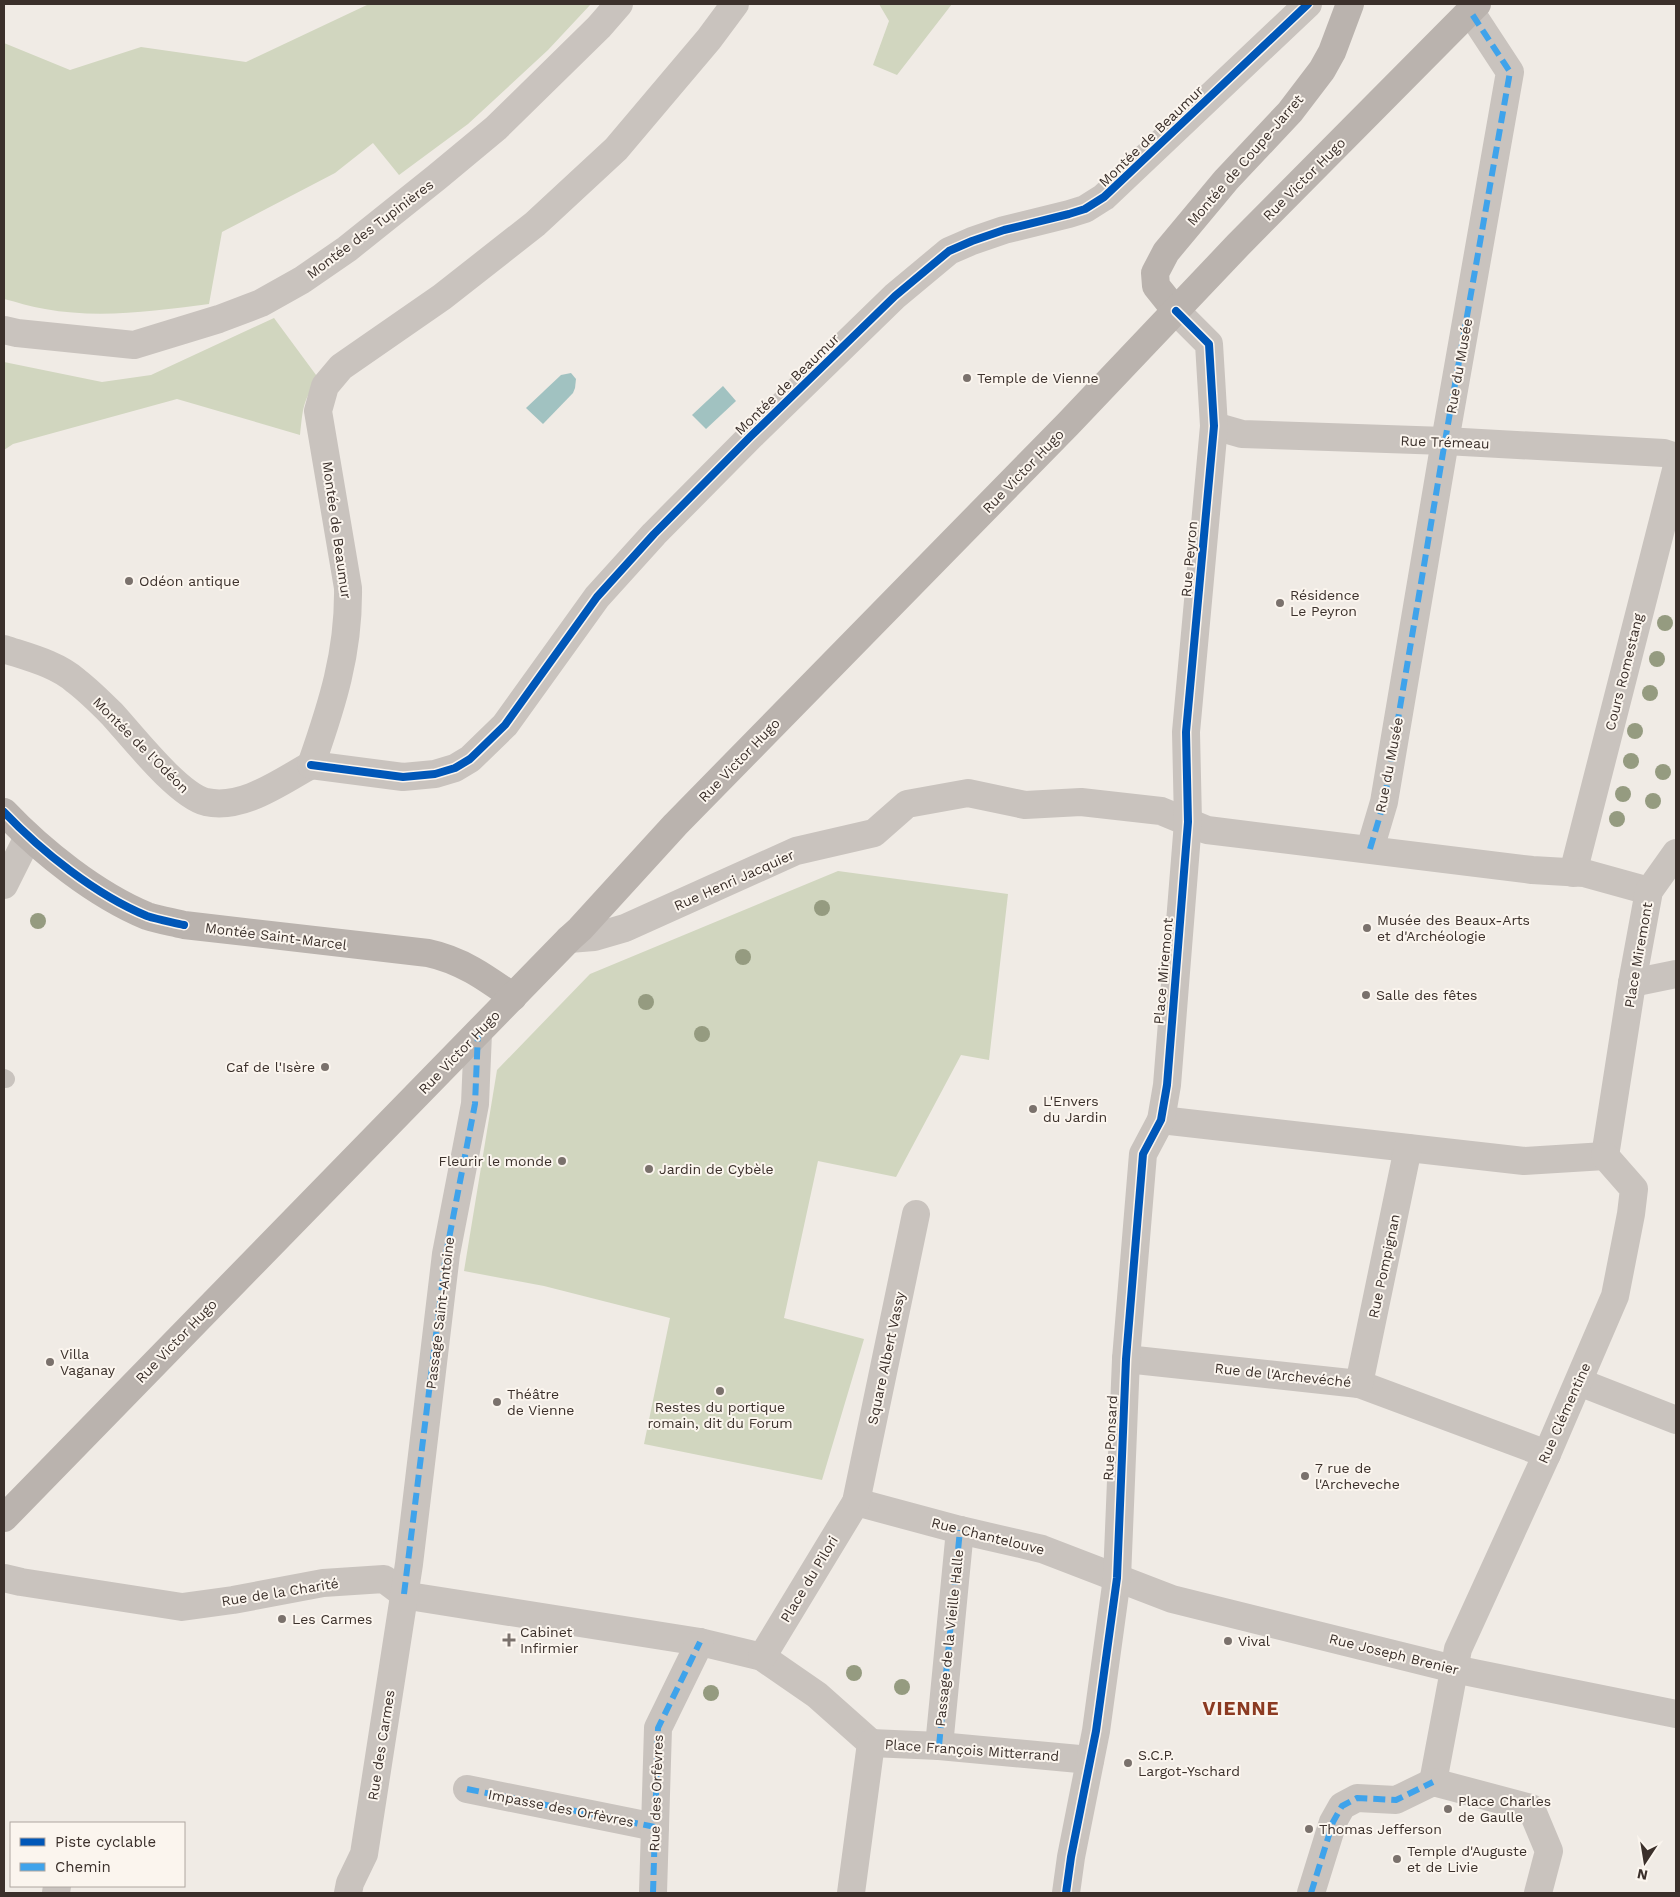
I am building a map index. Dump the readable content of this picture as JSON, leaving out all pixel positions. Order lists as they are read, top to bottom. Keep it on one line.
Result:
{"streets":{"main road":["Montée de Coupe-Jarret","Rue Victor Hugo","Montée Saint-Marcel"],"street":["Montée de Beaumur","Montée des Tupinières","Rue du Musée","Rue Trémeau","Rue Peyron","Cours Romestang","Montée de l'Odéon","Rue Henri Jacquier","Place Miremont","Rue Pompignan","Passage Saint-Antoine","Square Albert Vassy","Rue de l'Archevéché","Rue Clémentine","Rue Ponsard","Rue Chantelouve","Place du Pilori","Rue de la Charité","Passage de la Vieille Halle","Rue Joseph Brenier","Rue des Carmes","Place François Mitterrand","Rue des Orfèvres","Impasse des Orfèvres"]},"crossings":[["Montée de Beaumur","Montée de l'Odéon"],["Montée de Coupe-Jarret","Rue Victor Hugo"],["Montée de Coupe-Jarret","Rue Peyron"],["Rue Victor Hugo","Rue du Musée"],["Rue Victor Hugo","Rue Peyron"],["Rue Victor Hugo","Rue Henri Jacquier"],["Rue Victor Hugo","Montée Saint-Marcel"],["Rue Victor Hugo","Passage Saint-Antoine"],["Rue du Musée","Rue Trémeau"],["Rue du Musée","Place Miremont"],["Rue Trémeau","Rue Peyron"],["Rue Peyron","Rue Henri Jacquier"],["Rue Peyron","Place Miremont"],["Cours Romestang","Place Miremont"],["Rue Henri Jacquier","Place Miremont"],["Place Miremont","Rue Clémentine"],["Place Miremont","Rue Ponsard"],["Rue Pompignan","Rue de l'Archevéché"],["Passage Saint-Antoine","Rue de la Charité"],["Passage Saint-Antoine","Rue des Carmes"],["Square Albert Vassy","Rue Chantelouve"],["Square Albert Vassy","Place du Pilori"],["Rue de l'Archevéché","Rue Clémentine"],["Rue de l'Archevéché","Rue Ponsard"],["Rue Clémentine","Rue Joseph Brenier"],["Rue Ponsard","Rue Chantelouve"],["Rue Ponsard","Rue Joseph Brenier"],["Rue Ponsard","Place François Mitterrand"],["Rue Chantelouve","Place du Pilori"],["Rue Chantelouve","Passage de la Vieille Halle"],["Rue Chantelouve","Rue Joseph Brenier"],["Rue de la Charité","Rue des Carmes"],["Rue de la Charité","Rue des Orfèvres"],["Passage de la Vieille Halle","Place François Mitterrand"],["Rue des Orfèvres","Impasse des Orfèvres"]],"districts":["VIENNE"],"places":{"other":["Temple de Vienne","Odéon antique","Résidence Le Peyron","Musée des Beaux-Arts et d'Archéologie","Salle des fêtes","Caf de l'Isère","L'Envers du Jardin","Fleurir le monde","Jardin de Cybèle","Villa Vaganay","Restes du portique romain, dit du Forum","Théâtre de Vienne","7 rue de l'Archeveche","Les Carmes","Vival","S.C.P. Largot-Yschard","Place Charles de Gaulle","Thomas Jefferson","Temple d'Auguste et de Livie"],"health":["Cabinet Infirmier"]},"legend":["Piste cyclable","Chemin"],"north":"bottom"}
